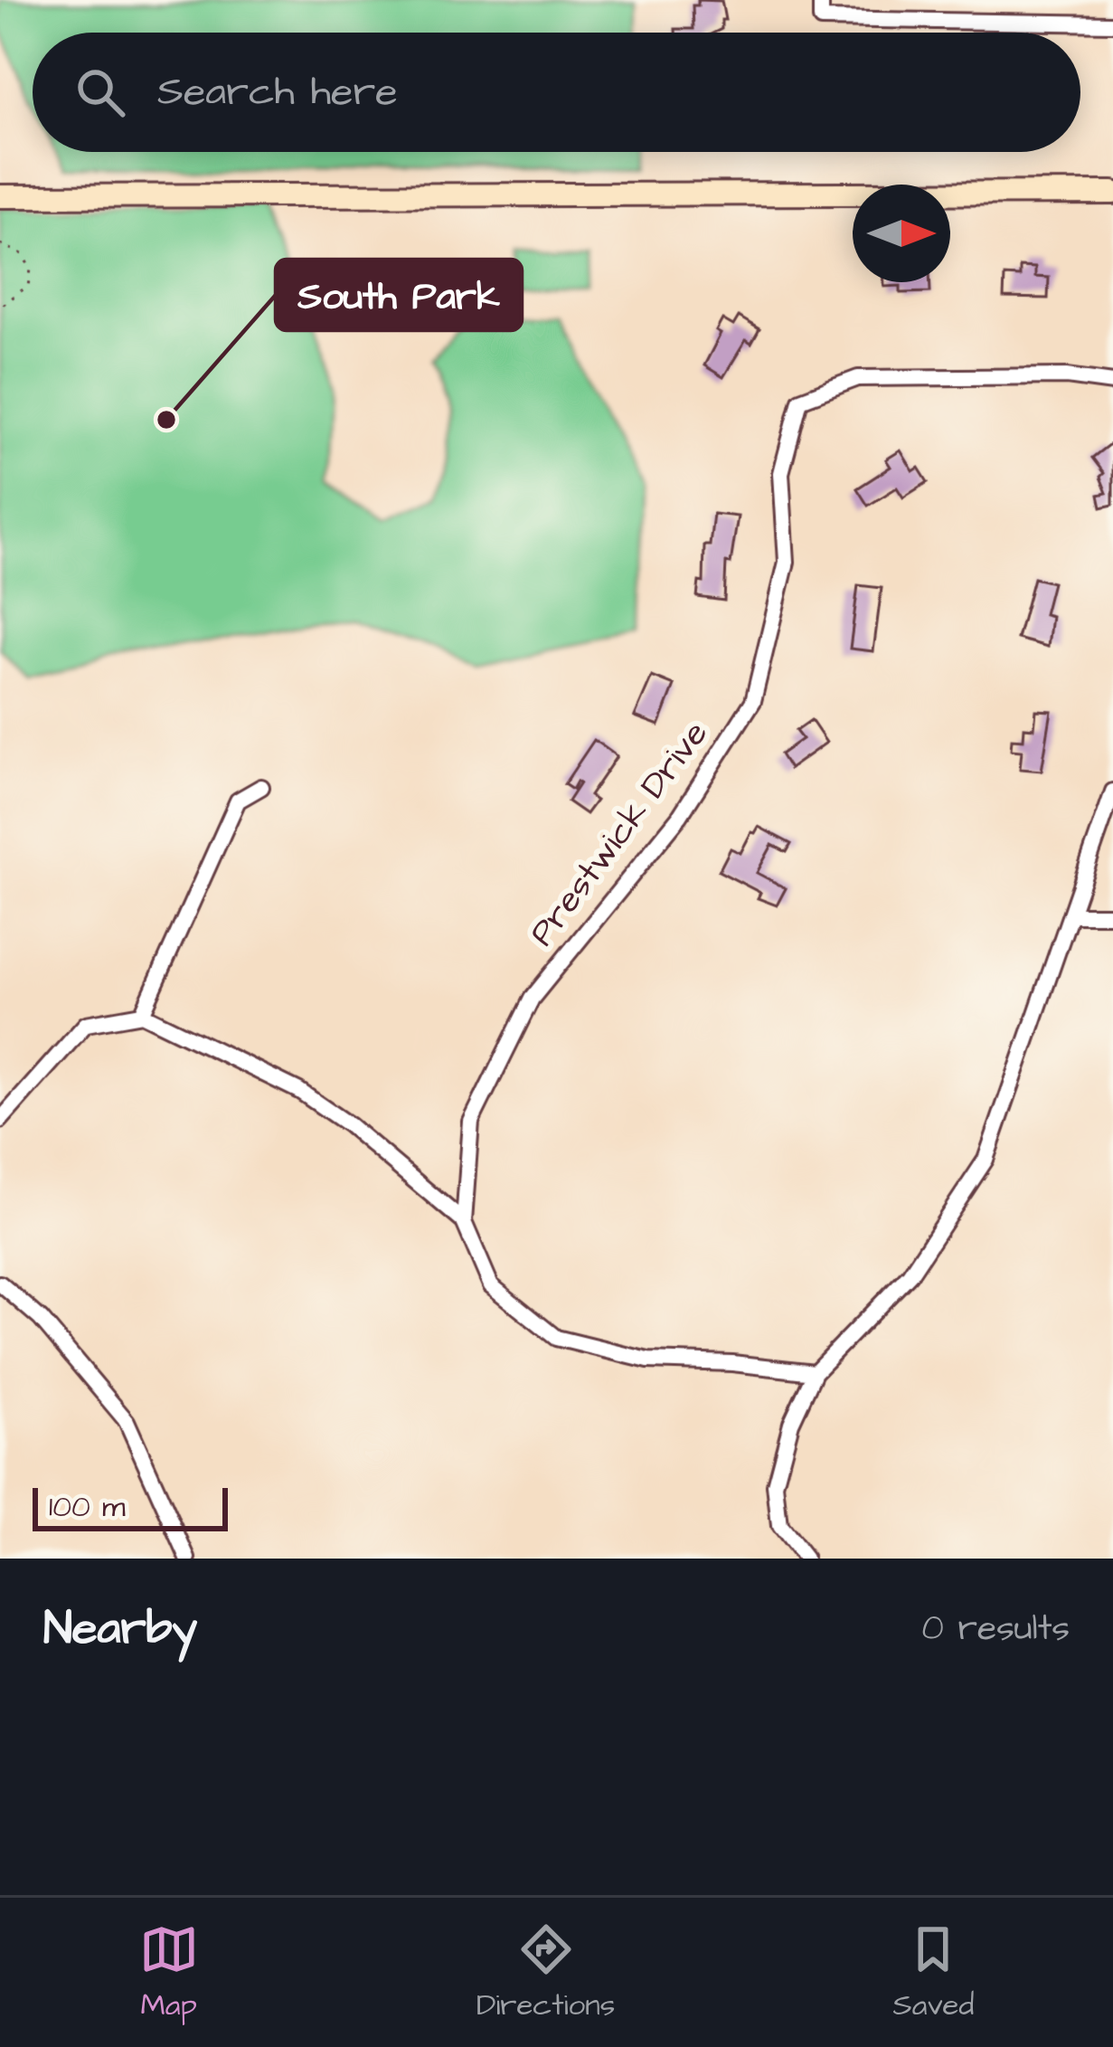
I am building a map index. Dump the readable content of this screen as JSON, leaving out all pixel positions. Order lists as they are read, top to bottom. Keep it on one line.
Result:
{"streets":{"street":["Prestwick Drive"]},"places":["South Park"],"scale_bar":"100 m","north":"right","page":{"search":"Search here","scale":"100 m","heading":["Nearby","0 results"],"nav":["Map","Directions","Saved"]}}
